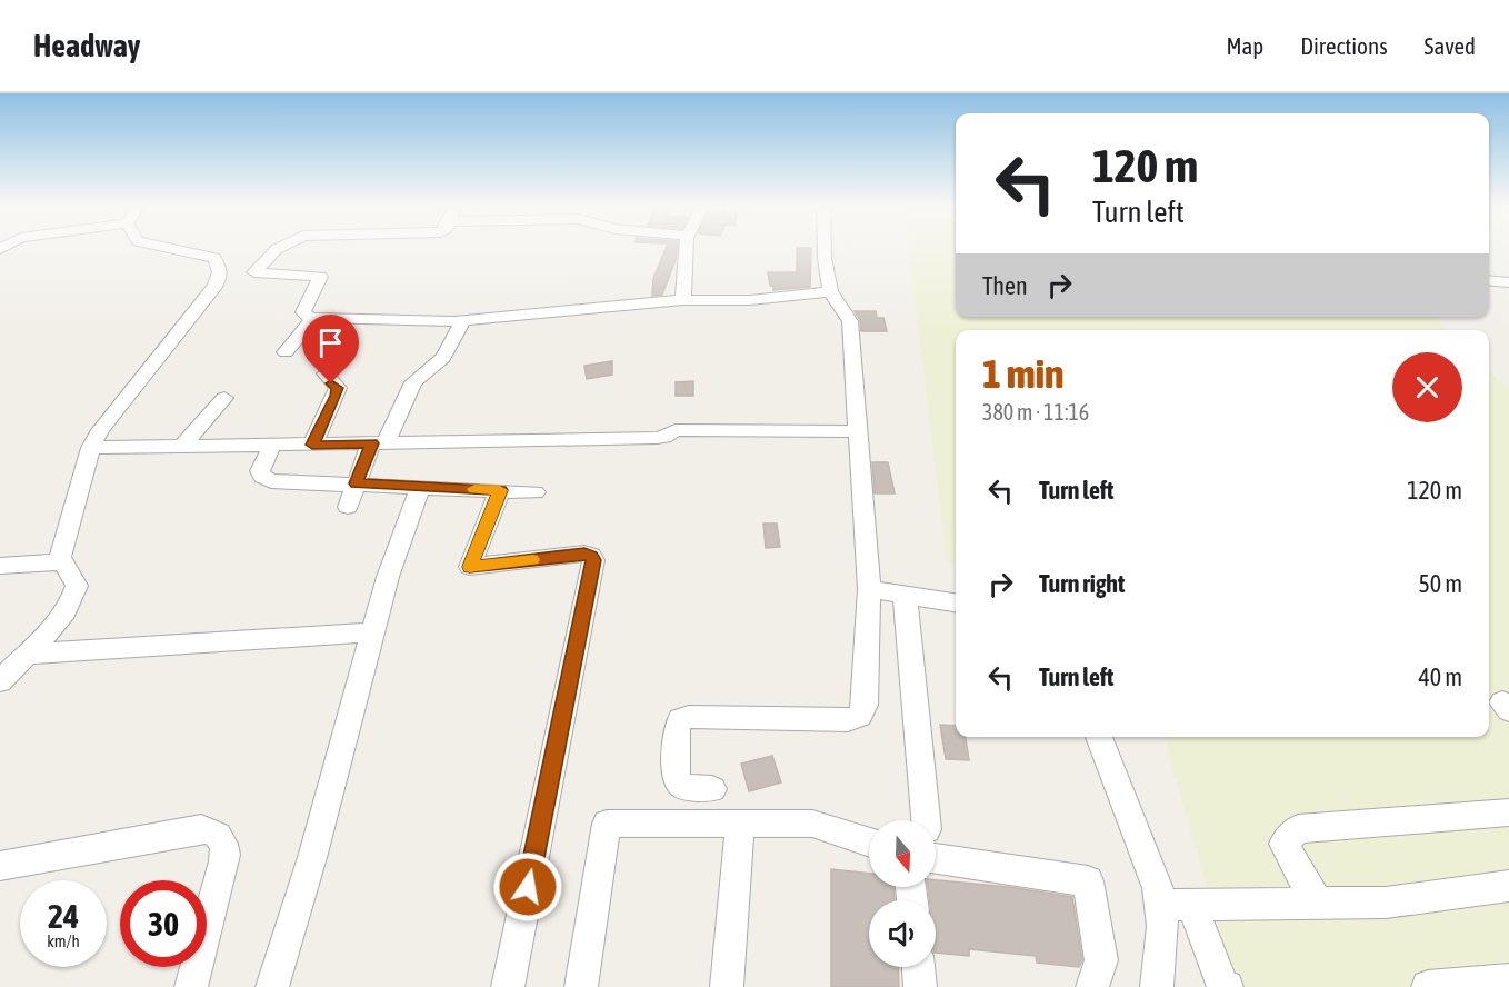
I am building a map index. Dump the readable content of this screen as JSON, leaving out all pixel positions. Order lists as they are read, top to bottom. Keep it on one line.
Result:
{"north":"bottom","page":{"header":"Headway","nav":["Map","Directions","Saved"],"turn":["120 m","Turn left"],"then":"Then","heading":["1 min","380 m · 11:16"],"list":[{"name":"Turn left","value":"120 m"},{"name":"Turn right","value":"50 m"},{"name":"Turn left","value":"40 m"}],"speed":"24 km/h","limit":"30"}}
